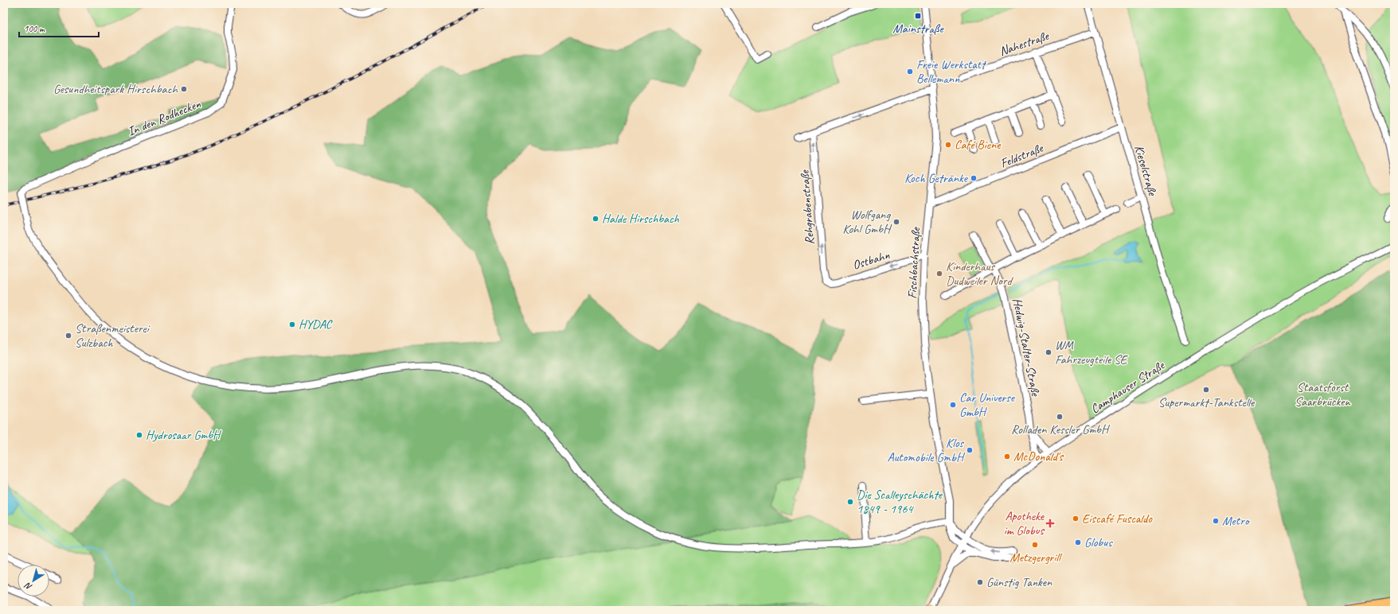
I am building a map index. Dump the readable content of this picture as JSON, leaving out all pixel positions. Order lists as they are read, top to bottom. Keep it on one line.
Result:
{"streets":{"street":["Nahestraße","In den Rodhecken","Feldstraße","Kieselstraße","Rehgrabenstraße","Ostbahn","Fischbachstraße","Hedwig-Stalter-Straße","Camphauser Straße"]},"crossings":[["Nahestraße","Kieselstraße"],["Feldstraße","Kieselstraße"],["Feldstraße","Fischbachstraße"],["Rehgrabenstraße","Ostbahn"],["Ostbahn","Fischbachstraße"],["Fischbachstraße","Camphauser Straße"],["Hedwig-Stalter-Straße","Camphauser Straße"]],"one_way":["Rehgrabenstraße","Ostbahn"],"parks":["Staatsforst Saarbrücken"],"places":{"transit":["Mainstraße"],"other":["Freie Werkstatt Bellemann","Gesundheitspark Hirschbach","Café Biene","Koch Getränke","Halde Hirschbach","Wolfgang Kohl GmbH","Kinderhaus Dudweiler Nord","HYDAC","Straßenmeisterei Sulzbach","WM Fahrzeugteile SE","Supermarkt-Tankstelle","Car Universe GmbH","Rolladen Kessler GmbH","Hydrosaar GmbH","Klos Automobile GmbH","McDonald's","Die Scalleyschächte 1849 - 1964","Eiscafé Fuscaldo","Metro","Globus","Metzgergrill","Günstig Tanken"],"health":["Apotheke im Globus"]},"scale_bar":"100 m","north":"bottom left"}
